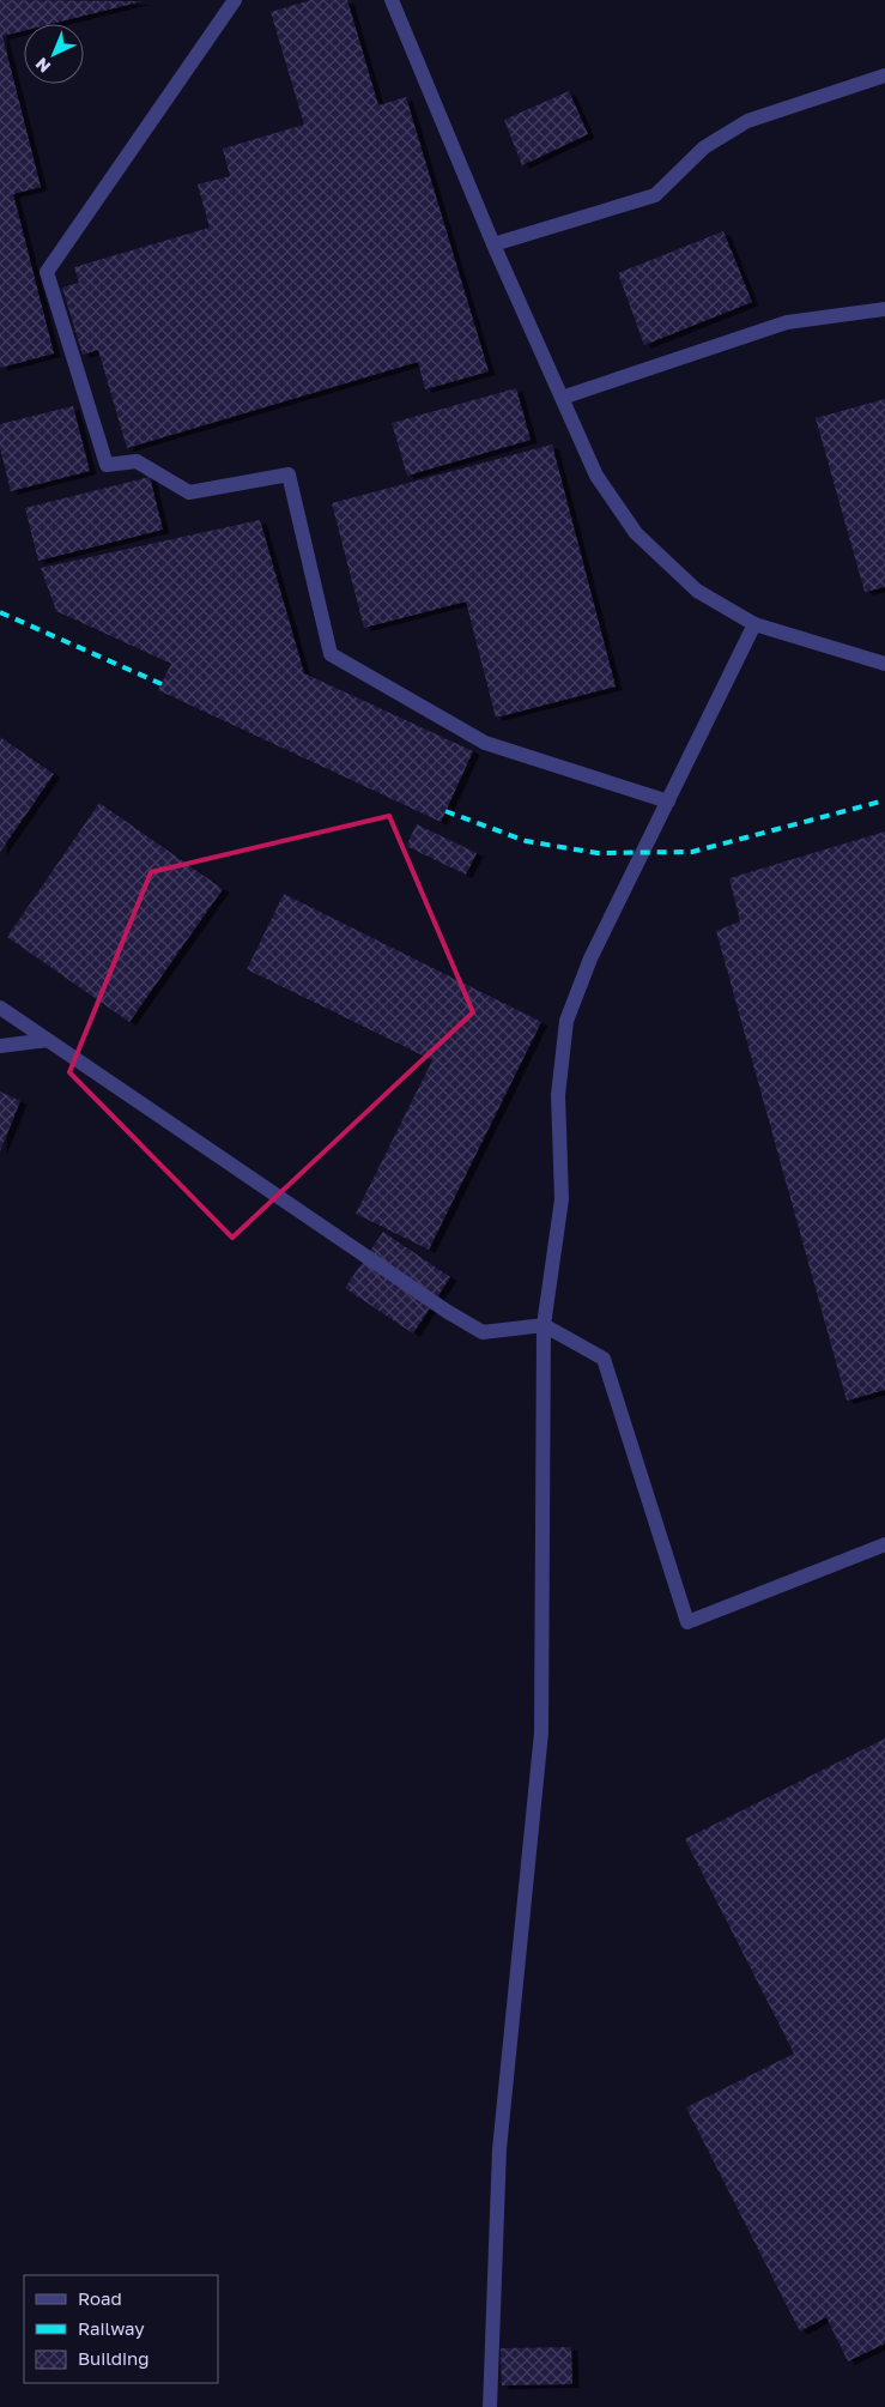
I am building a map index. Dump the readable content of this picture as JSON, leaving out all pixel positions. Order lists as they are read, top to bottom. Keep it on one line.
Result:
{"legend":["Road","Railway","Building"],"north":"bottom left"}
